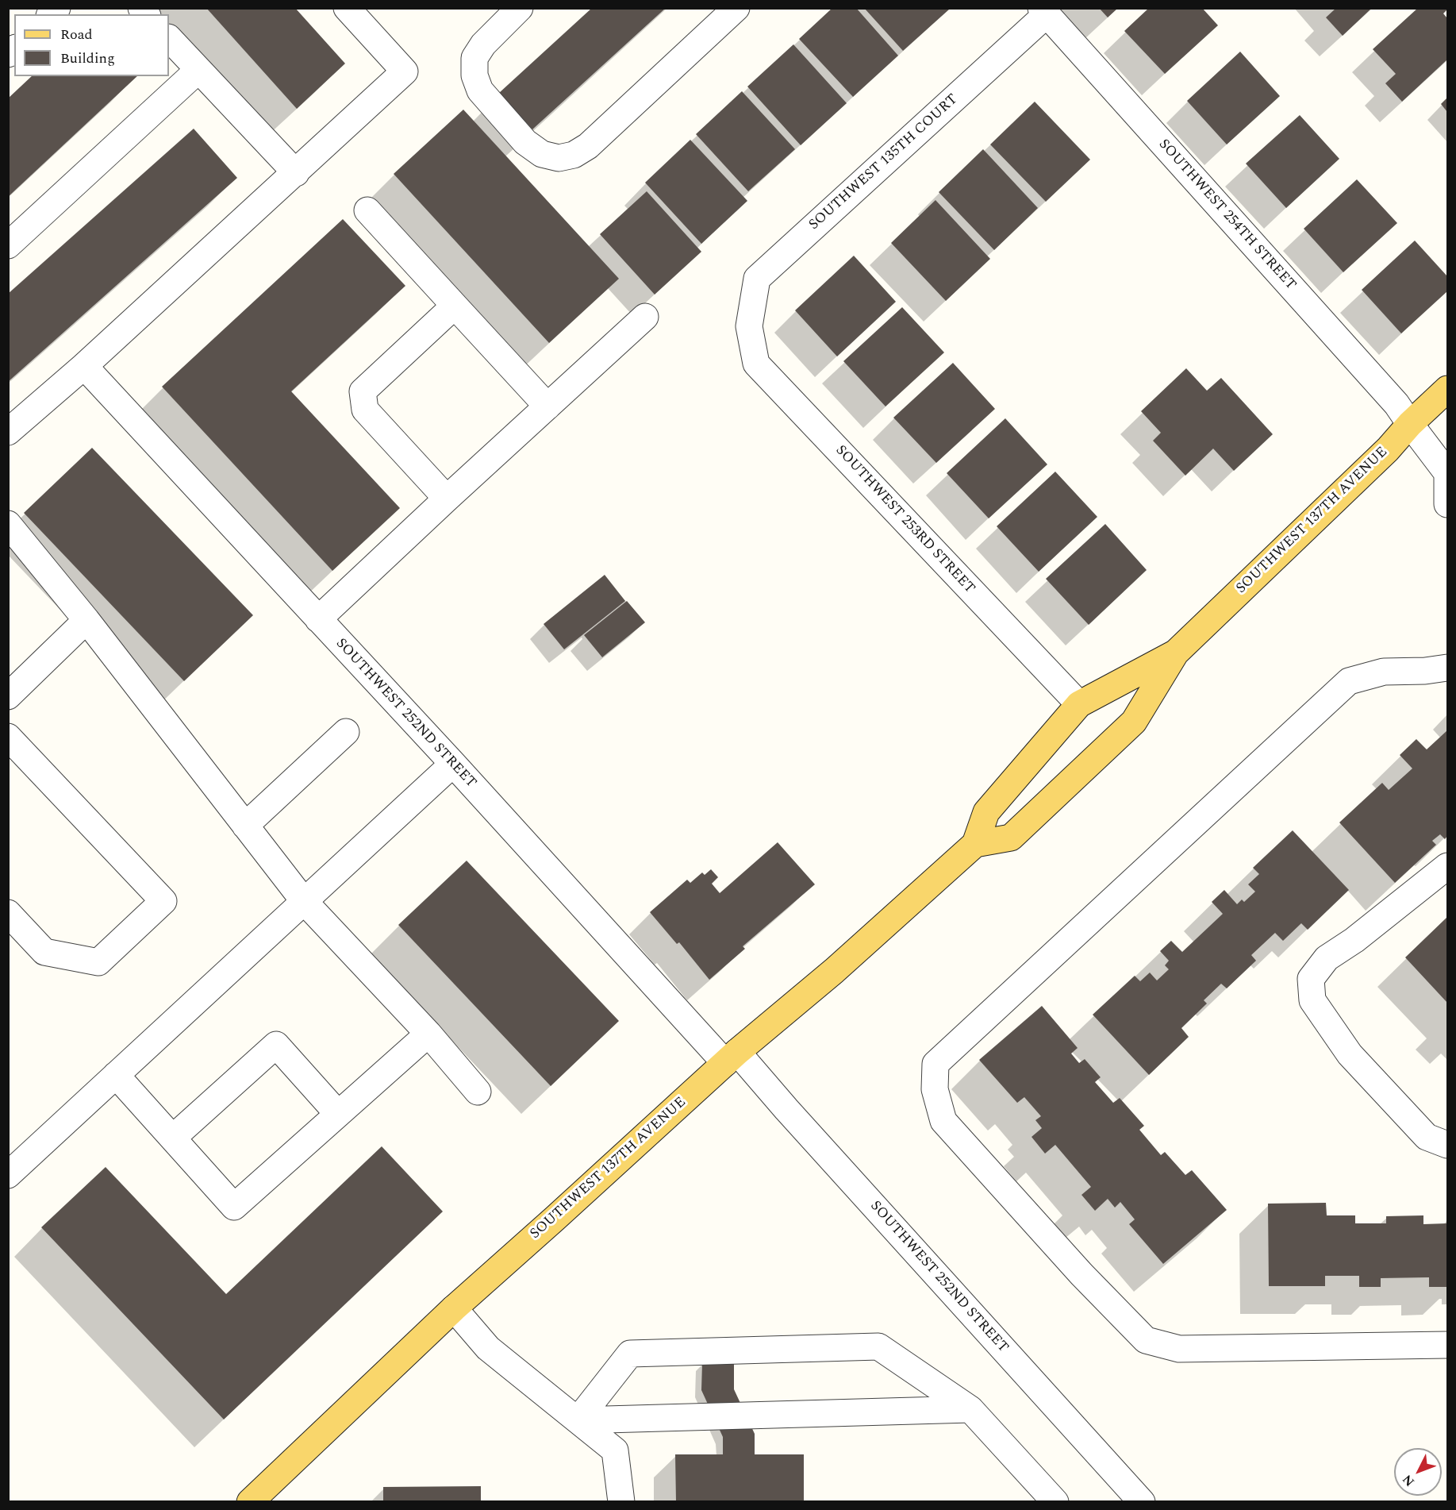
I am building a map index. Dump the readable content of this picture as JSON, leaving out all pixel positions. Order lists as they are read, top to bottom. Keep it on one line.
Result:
{"streets":{"main road":["SOUTHWEST 137TH AVENUE"],"street":["SOUTHWEST 135TH COURT","SOUTHWEST 254TH STREET","SOUTHWEST 253RD STREET","SOUTHWEST 252ND STREET"]},"crossings":[["SOUTHWEST 135TH COURT","SOUTHWEST 254TH STREET"],["SOUTHWEST 135TH COURT","SOUTHWEST 253RD STREET"],["SOUTHWEST 254TH STREET","SOUTHWEST 137TH AVENUE"],["SOUTHWEST 253RD STREET","SOUTHWEST 137TH AVENUE"],["SOUTHWEST 137TH AVENUE","SOUTHWEST 252ND STREET"]],"legend":["Road","Building"],"north":"bottom left"}
